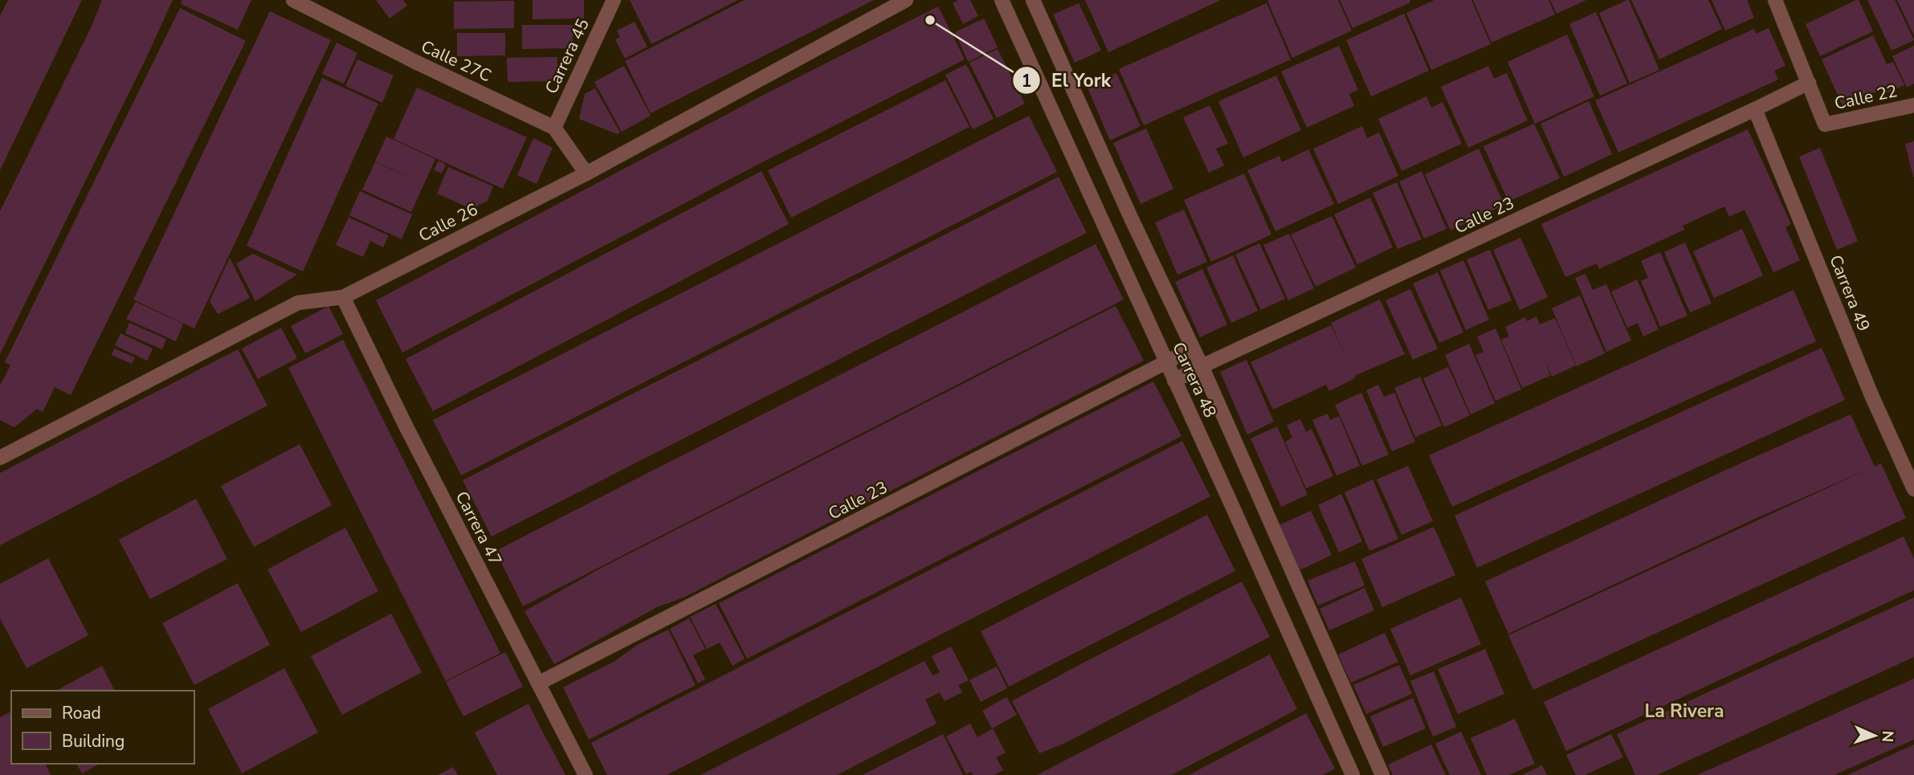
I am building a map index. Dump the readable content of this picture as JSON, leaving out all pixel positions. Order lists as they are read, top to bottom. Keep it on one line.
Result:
{"streets":{"street":["Carrera 45","Calle 27C","Calle 22","Calle 23","Calle 26","Carrera 49","Carrera 48","Carrera 47"]},"crossings":[["Carrera 45","Calle 27C"],["Calle 27C","Calle 26"],["Calle 22","Calle 23"],["Calle 23","Carrera 49"],["Calle 23","Carrera 48"],["Calle 23","Carrera 47"],["Calle 26","Carrera 47"]],"districts":["La Rivera"],"places":["El York"],"legend":["Road","Building"],"north":"right"}
